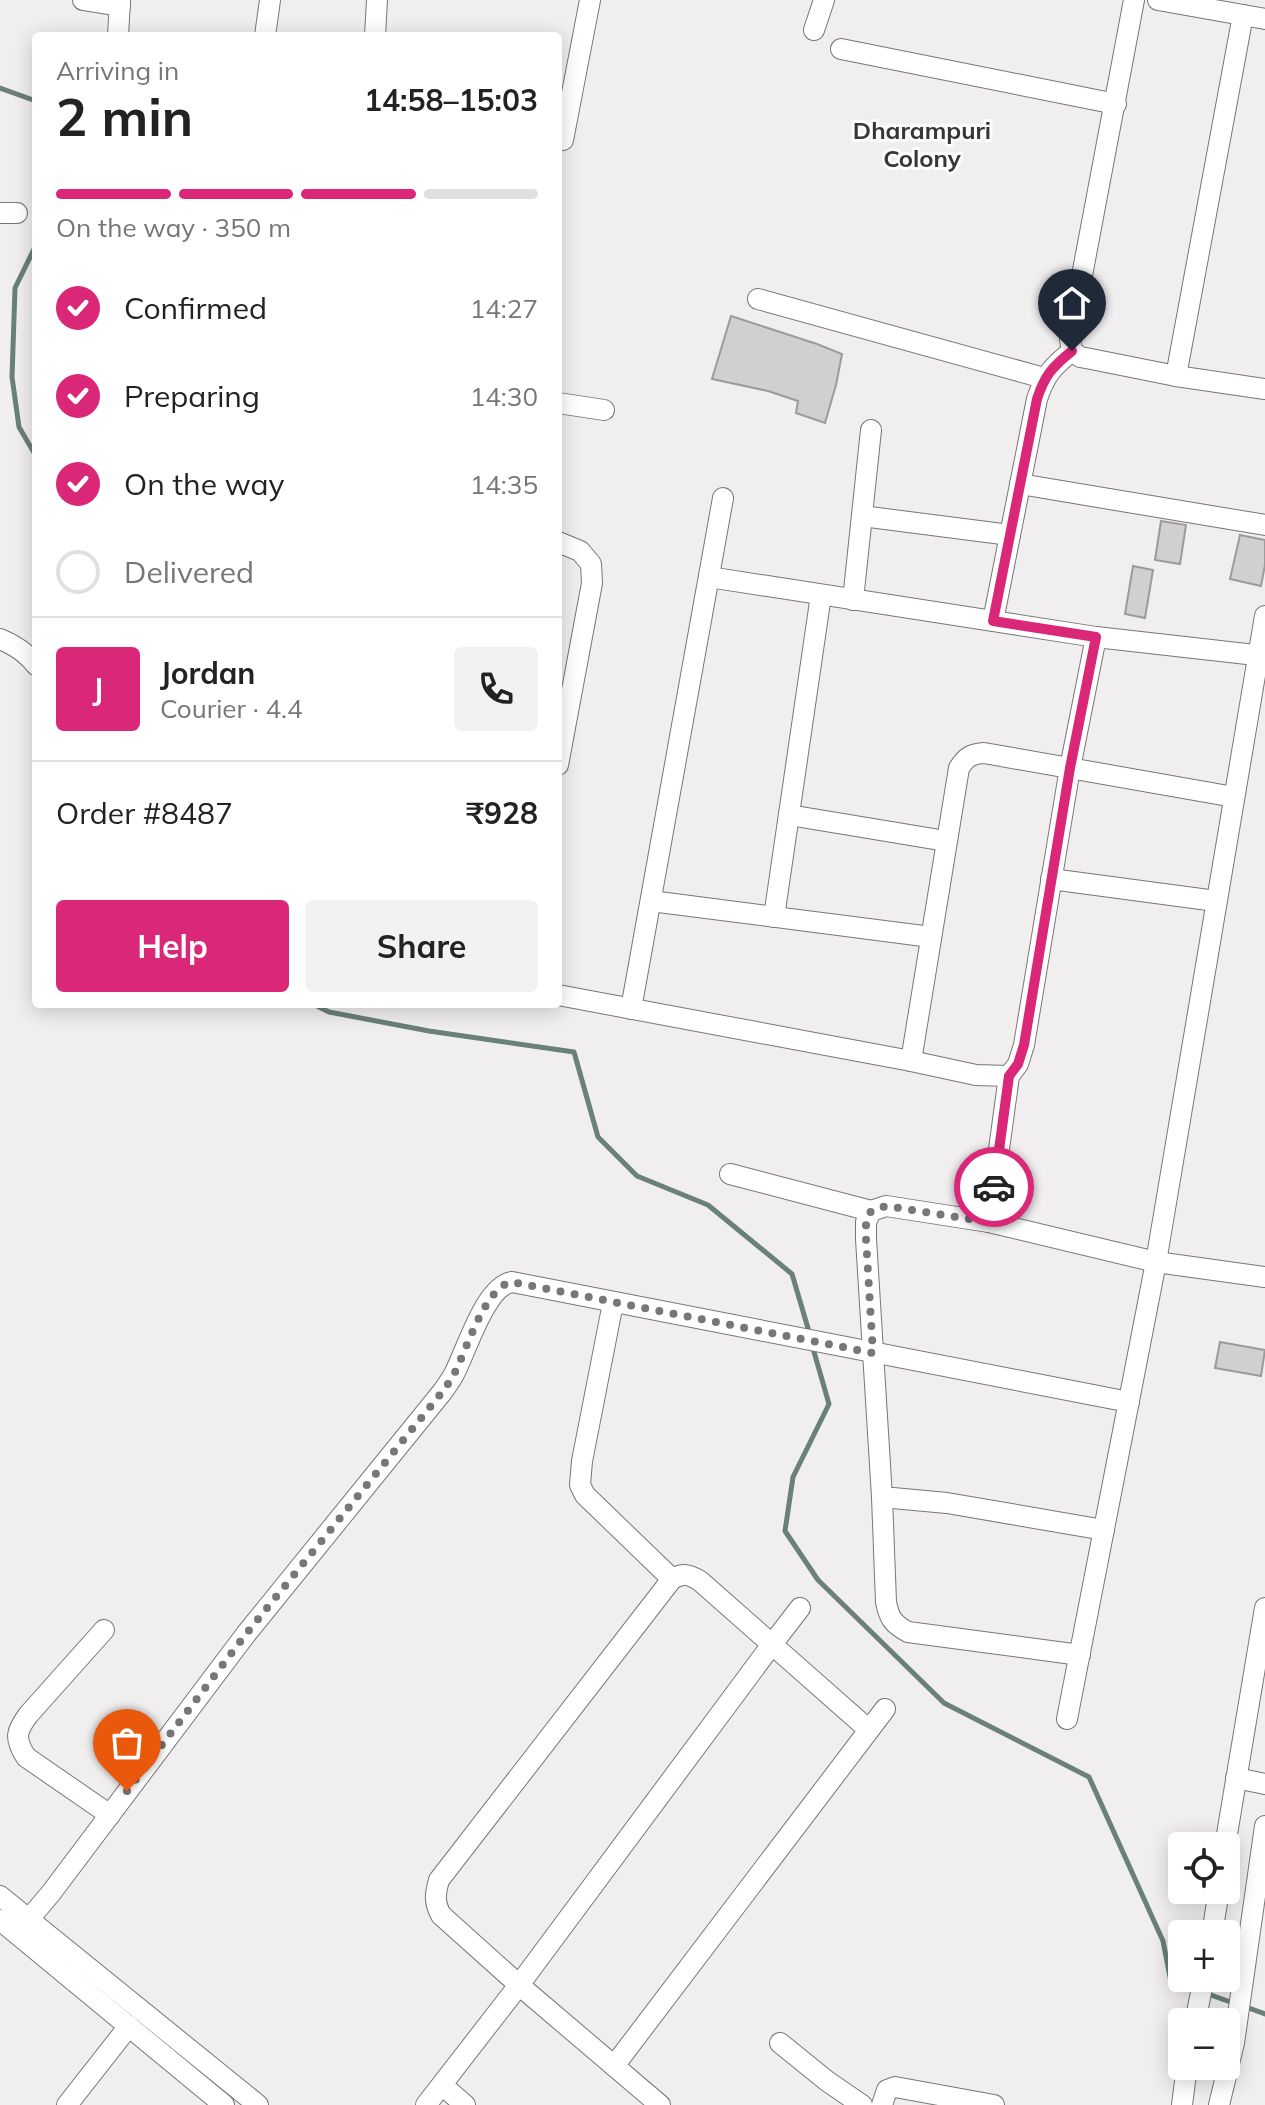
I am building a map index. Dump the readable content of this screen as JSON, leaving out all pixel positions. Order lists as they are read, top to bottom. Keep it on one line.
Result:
{"districts":["Dharampuri Colony"],"page":{"heading":["2 min","Arriving in","14:58–15:03"],"panel":["Jordan","Courier · 4.4","Order #8487","₹928"],"bar":"On the way · 350 m","list":[["Confirmed","14:27"],["Preparing","14:30"],["On the way","14:35"],"Delivered"],"round":"J","buttons":["Help","Share"],"map_buttons":["+","−"]}}
